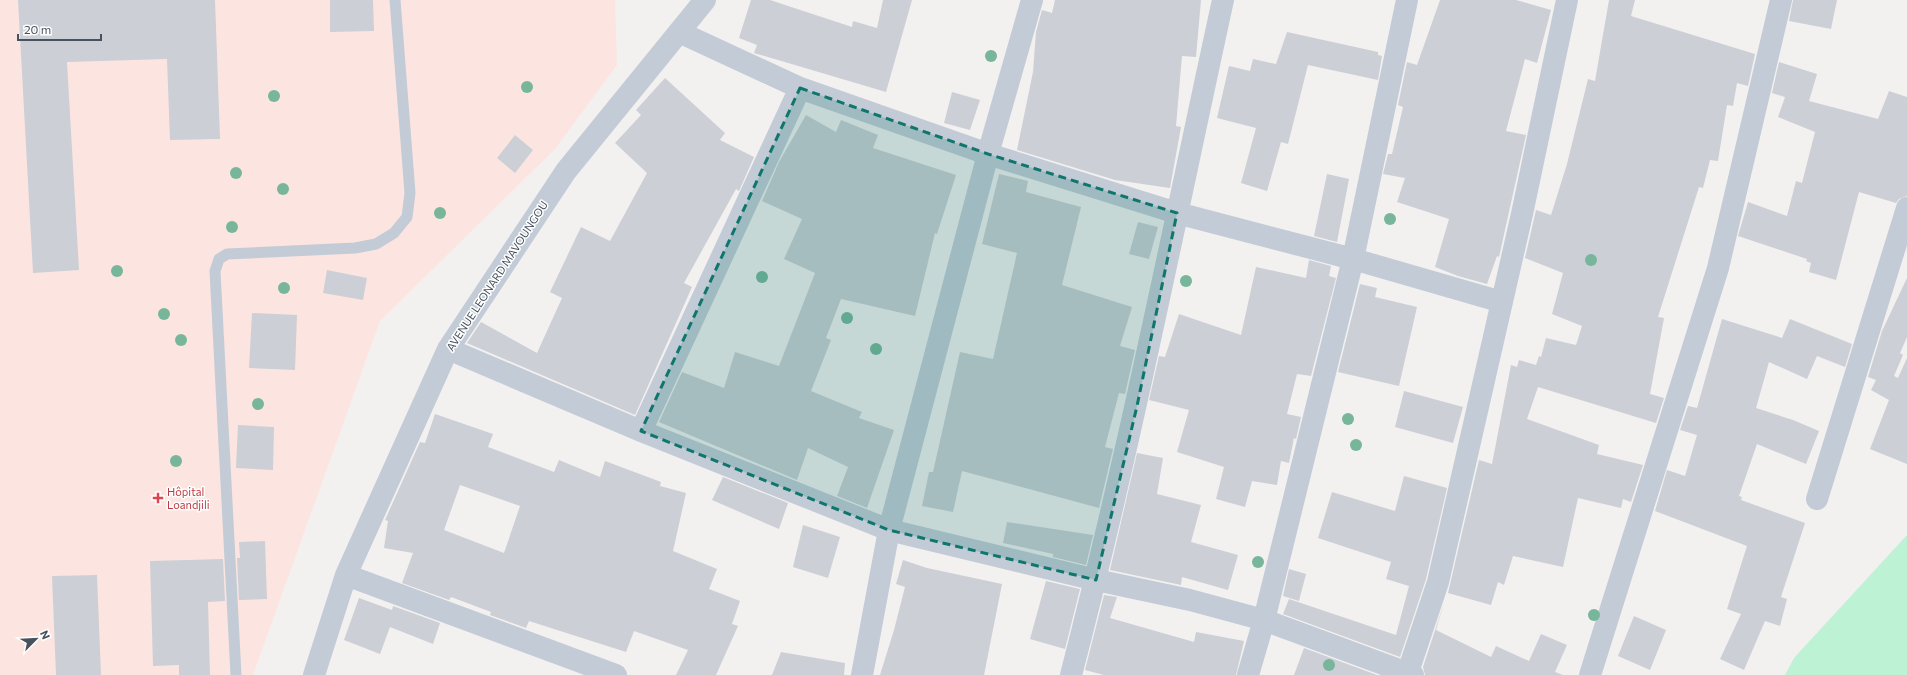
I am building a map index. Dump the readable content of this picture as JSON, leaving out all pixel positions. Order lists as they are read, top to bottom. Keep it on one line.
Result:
{"streets":{"street":["AVENUE LEONARD MAVOUNGOU"]},"places":{"health":["Hôpital Loandjili"]},"scale_bar":"20 m","north":"top right"}
